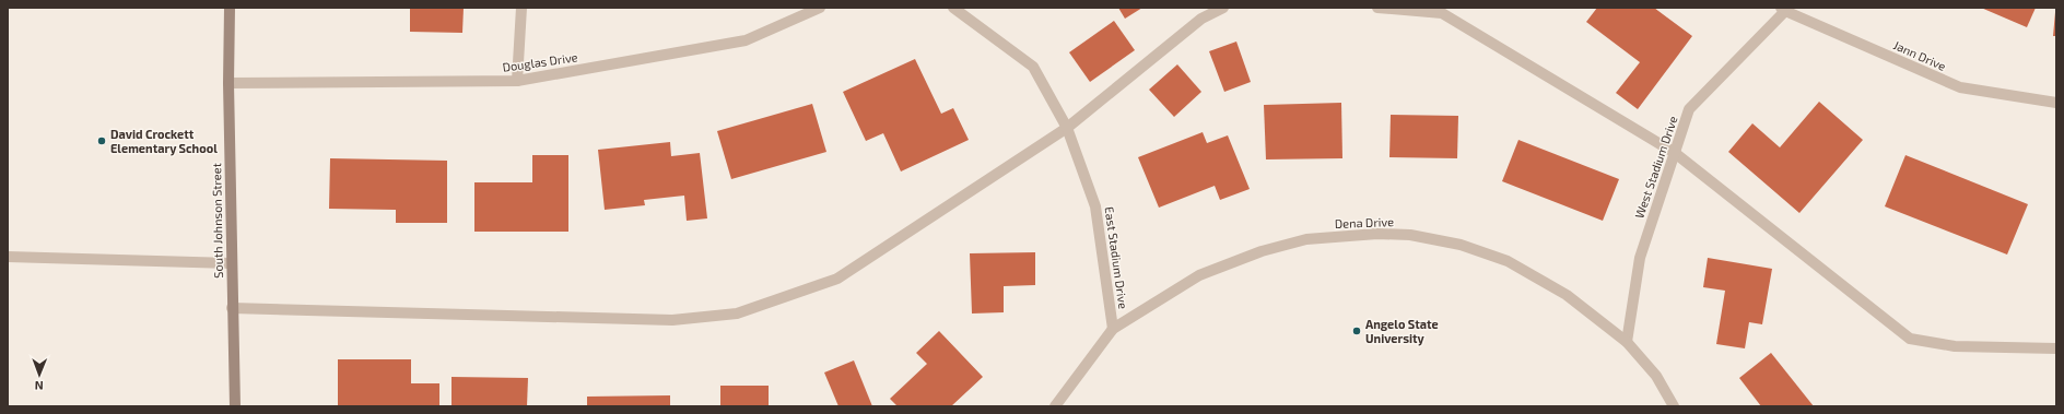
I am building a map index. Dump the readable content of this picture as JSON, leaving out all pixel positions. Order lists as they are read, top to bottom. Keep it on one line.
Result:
{"streets":{"main road":["South Johnson Street"],"street":["Jann Drive","Douglas Drive","West Stadium Drive","Dena Drive","East Stadium Drive"]},"crossings":[["Jann Drive","West Stadium Drive"],["Douglas Drive","South Johnson Street"],["West Stadium Drive","Dena Drive"],["Dena Drive","East Stadium Drive"]],"places":["David Crockett Elementary School","Angelo State University"],"north":"bottom"}
